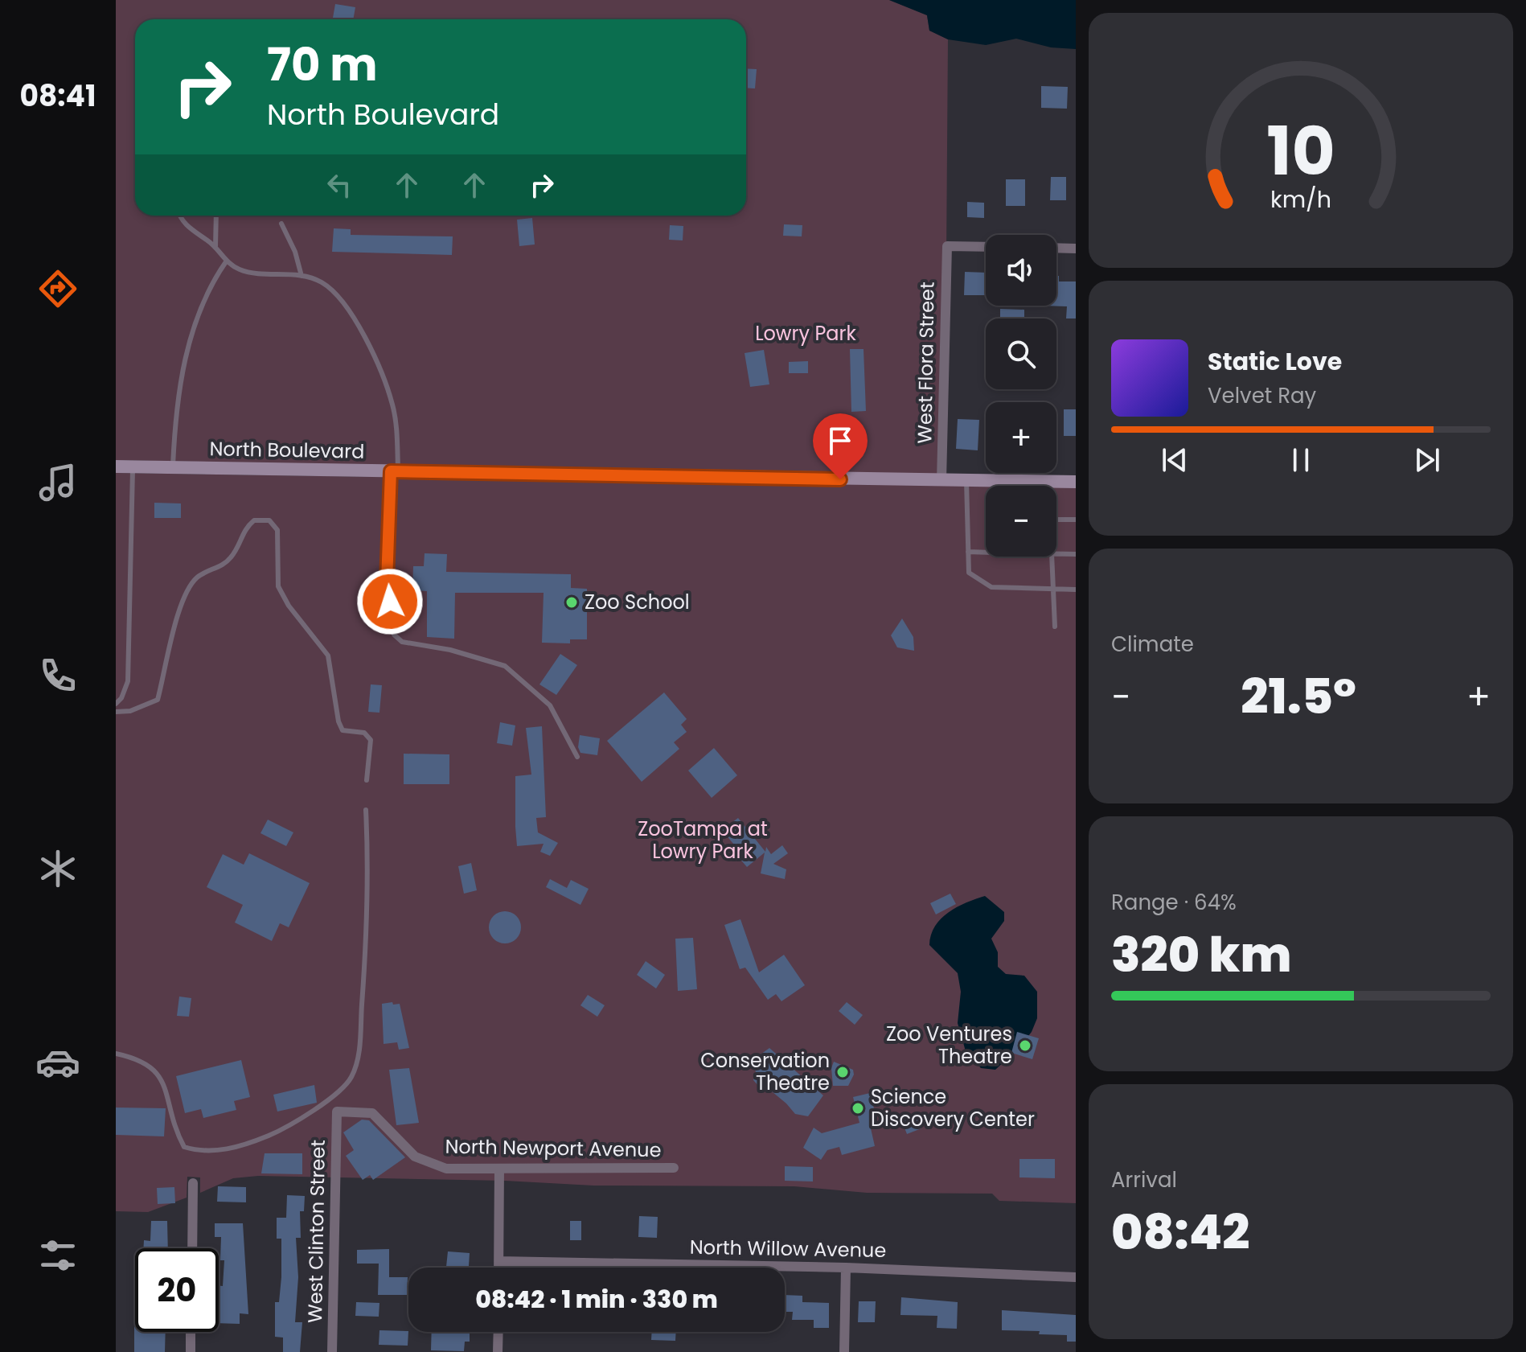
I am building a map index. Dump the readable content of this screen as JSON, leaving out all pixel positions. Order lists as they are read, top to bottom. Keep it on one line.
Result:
{"streets":{"street":["West Flora Street","North Boulevard","North Newport Avenue","West Clinton Street","North Willow Avenue"]},"crossings":[["West Flora Street","North Boulevard"],["North Newport Avenue","West Clinton Street"]],"parks":["Lowry Park","ZooTampa at Lowry Park"],"places":["Zoo School","Zoo Ventures Theatre","Conservation Theatre","Science Discovery Center"],"page":{"tabs":"08:41","turn":["70 m","North Boulevard"],"map_buttons":["+","−"],"song":["Static Love","Velvet Ray"],"tile":["Climate",["Range · 64%","320 km"],["Arrival","08:42"]],"heat":["−","21.5°","+"],"limit":"20","trip":"08:42 · 1 min · 330 m","gauge":["10","km/h"]}}
